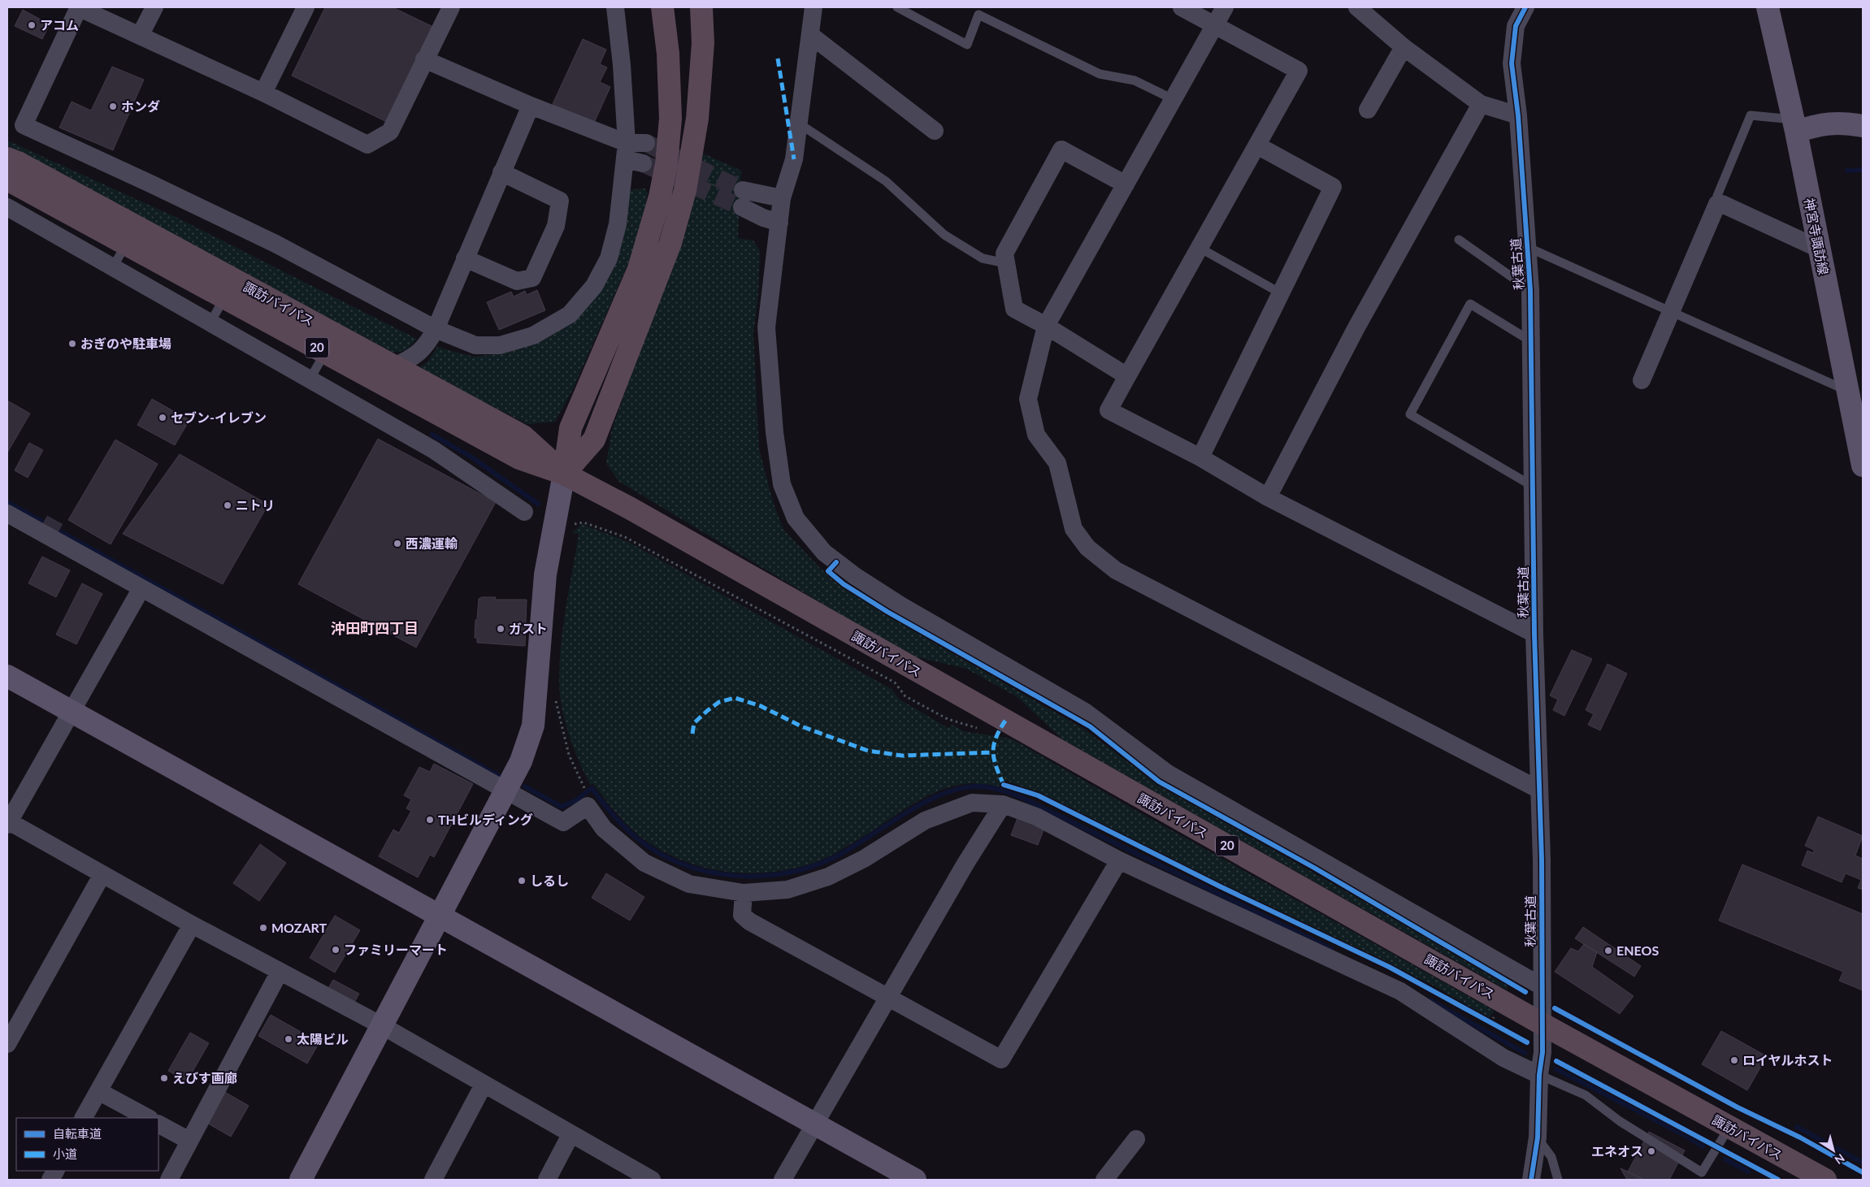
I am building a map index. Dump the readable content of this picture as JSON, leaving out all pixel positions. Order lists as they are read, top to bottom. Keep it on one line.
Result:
{"streets":{"highway":["諏訪バイパス","20"],"street":["神宮寺諏訪線","秋葉古道"]},"crossings":[["秋葉古道","諏訪バイパス"]],"districts":["沖田町四丁目"],"places":["アコム","ホンダ","おぎのや駐車場","セブン-イレブン","ニトリ","西濃運輸","ガスト","THビルディング","しるし","MOZART","ファミリーマート","ENEOS","太陽ビル","ロイヤルホスト","えびす画廊","エネオス"],"legend":["自転車道","小道"],"north":"bottom right"}
